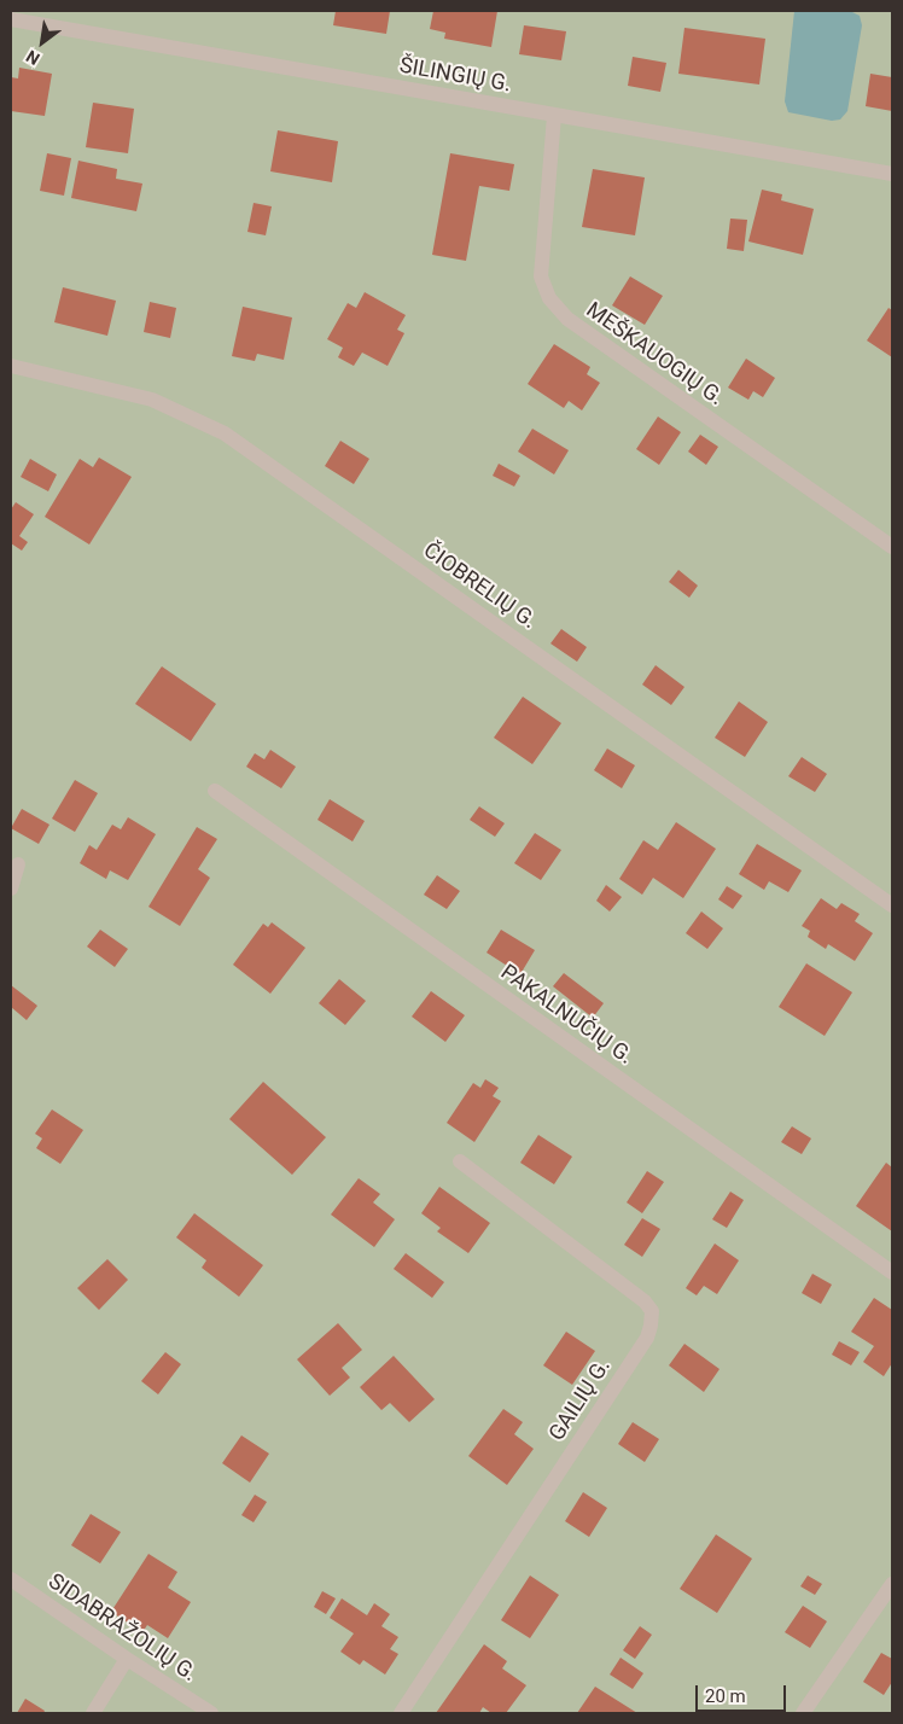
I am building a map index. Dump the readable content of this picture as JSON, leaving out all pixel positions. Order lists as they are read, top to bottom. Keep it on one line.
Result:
{"streets":{"street":["ŠILINGIŲ G.","MEŠKAUOGIŲ G.","ČIOBRELIŲ G.","PAKALNUČIŲ G.","GAILIŲ G.","SIDABRAŽOLIŲ G."]},"crossings":[["ŠILINGIŲ G.","MEŠKAUOGIŲ G."]],"scale_bar":"20 m","north":"bottom left"}
